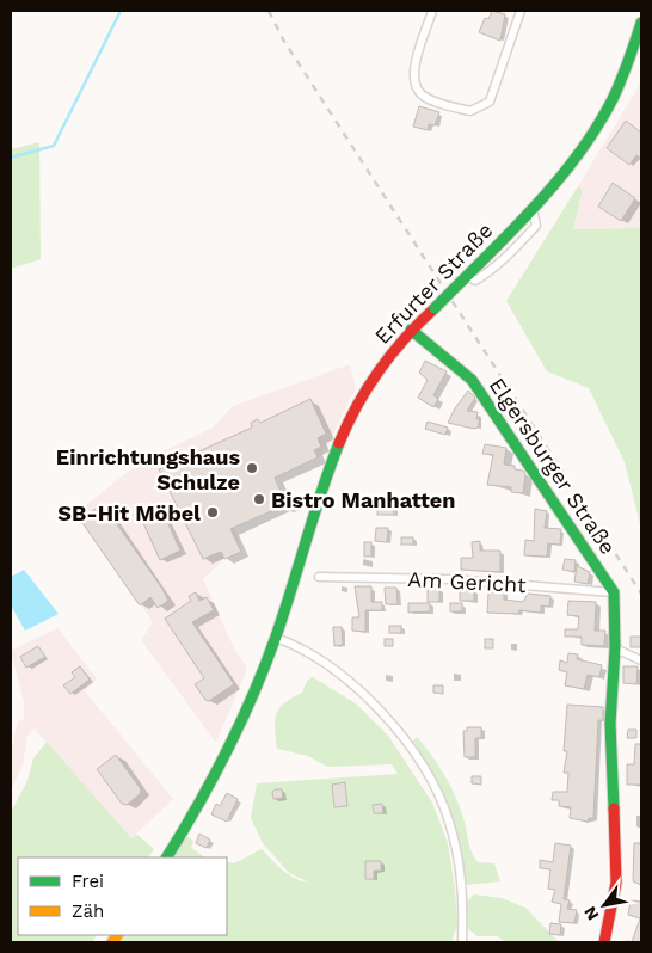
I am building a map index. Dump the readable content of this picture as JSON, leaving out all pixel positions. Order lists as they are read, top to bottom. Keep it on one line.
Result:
{"streets":{"main road":["Erfurter Straße","Elgersburger Straße"],"street":["Am Gericht"]},"crossings":[["Erfurter Straße","Elgersburger Straße"],["Elgersburger Straße","Am Gericht"]],"places":["Einrichtungshaus Schulze","Bistro Manhatten","SB-Hit Möbel"],"legend":["Frei","Zäh"],"north":"bottom left"}
